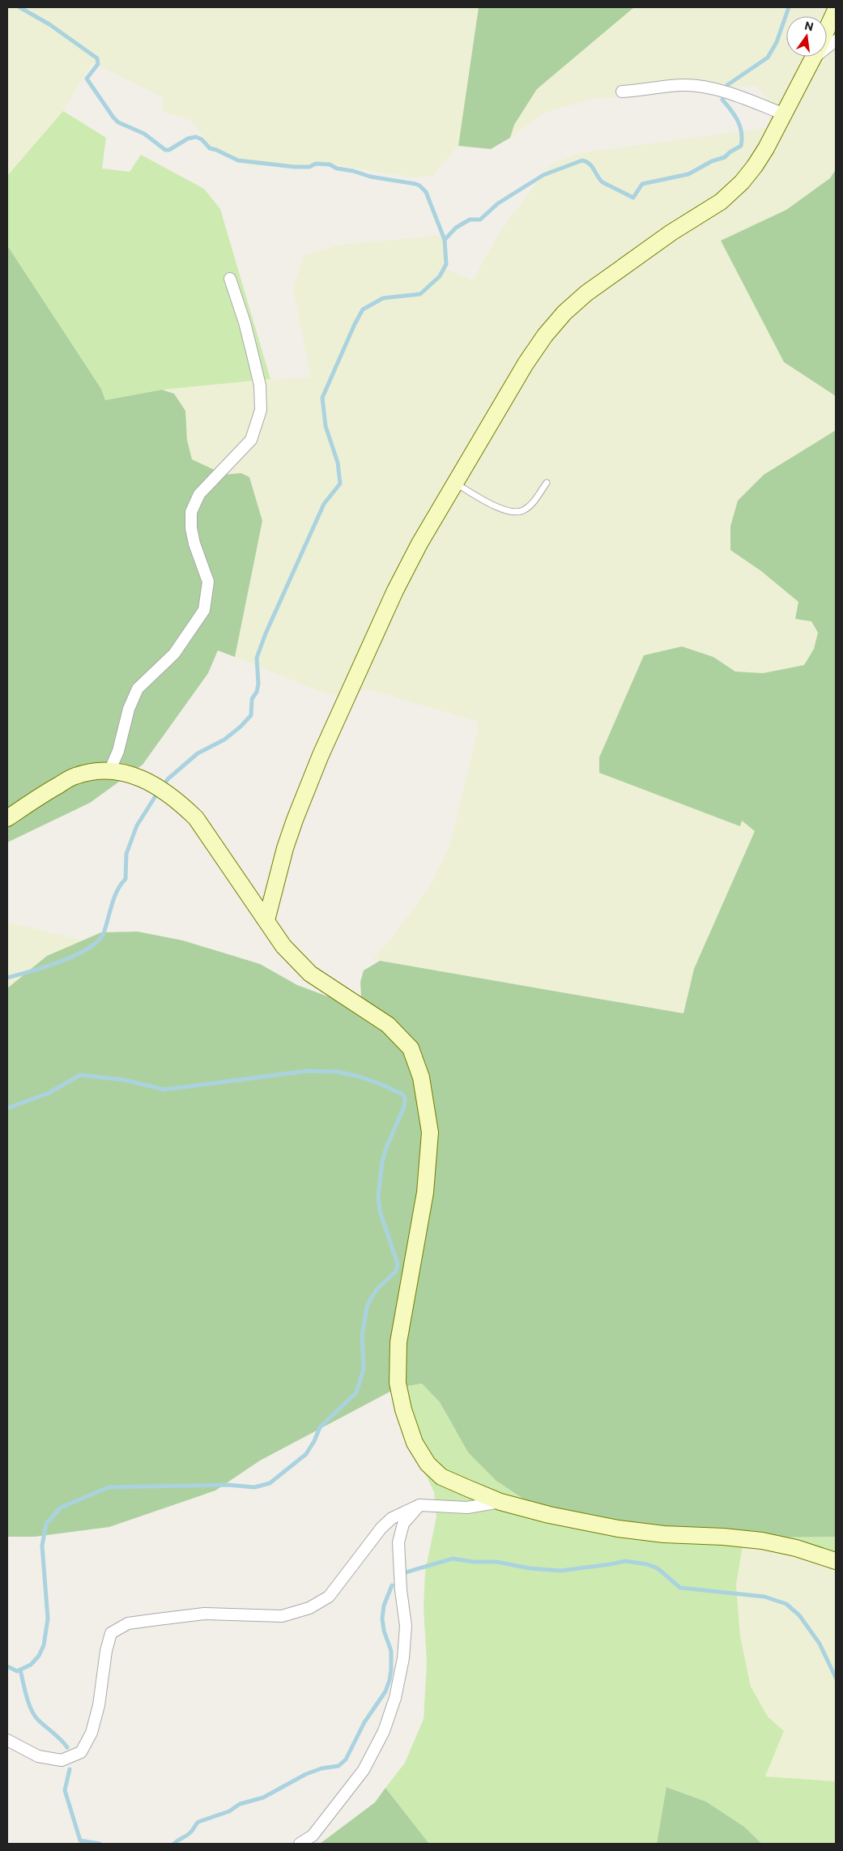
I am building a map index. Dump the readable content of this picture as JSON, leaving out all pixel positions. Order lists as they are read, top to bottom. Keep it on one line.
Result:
{"north":"top"}
